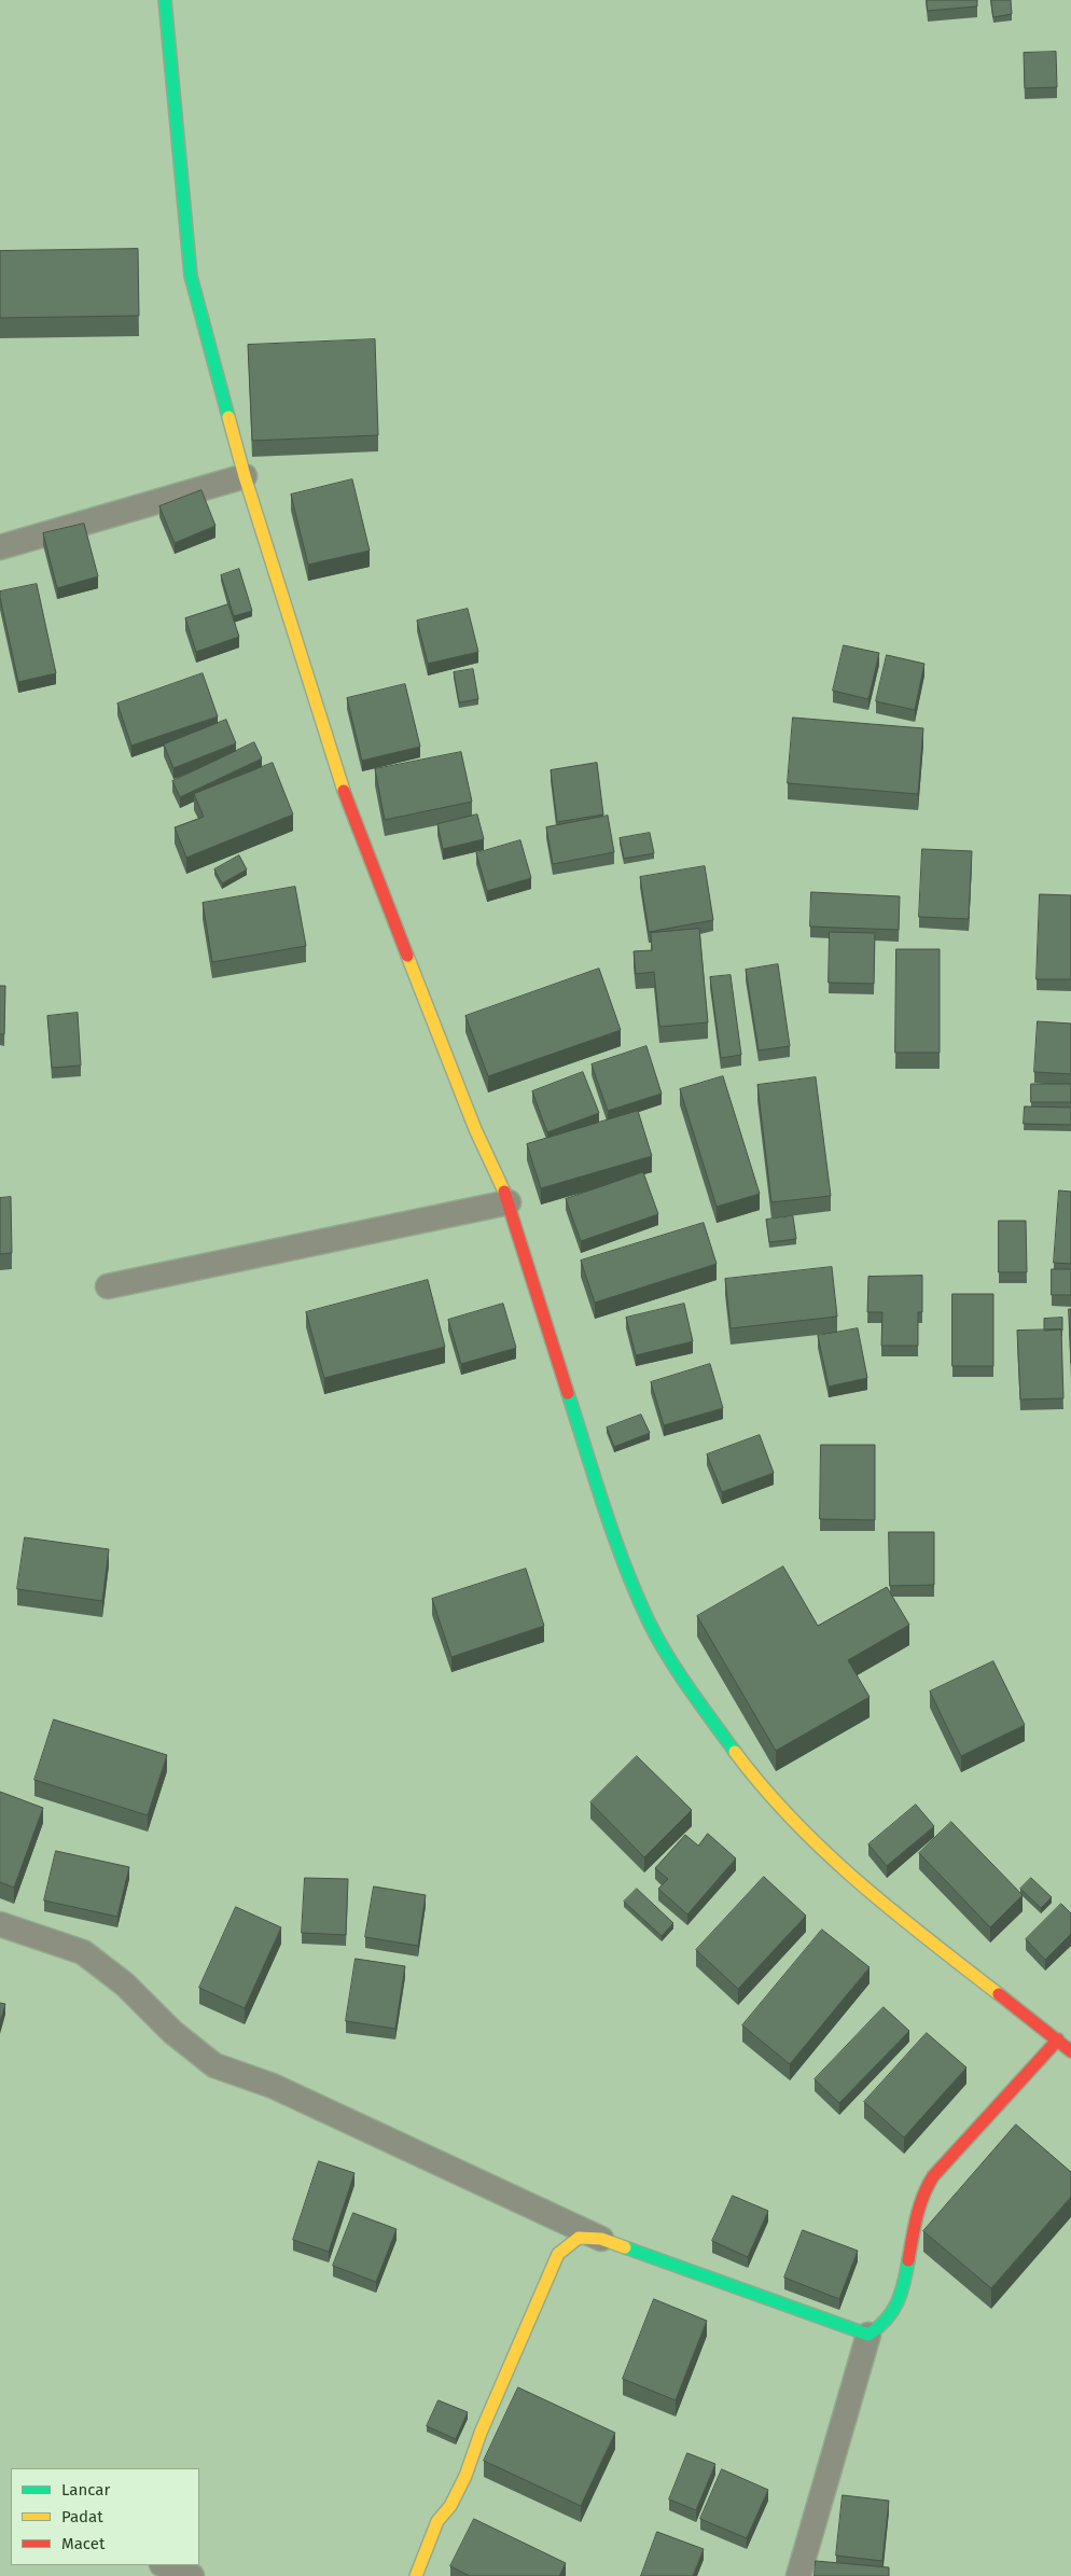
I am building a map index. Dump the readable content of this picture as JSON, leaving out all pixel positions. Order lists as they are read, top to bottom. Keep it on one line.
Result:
{"legend":["Lancar","Padat","Macet"]}
